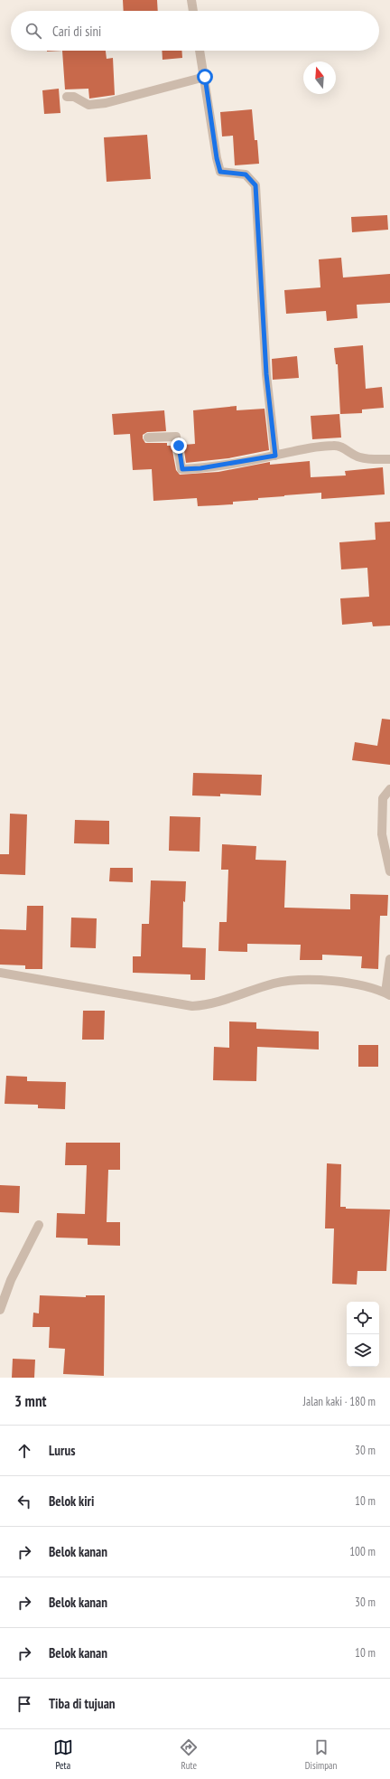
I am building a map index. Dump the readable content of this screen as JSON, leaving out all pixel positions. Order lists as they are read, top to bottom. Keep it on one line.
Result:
{"north":"top","page":{"search":"Cari di sini","heading":["3 mnt","Jalan kaki · 180 m"],"list":[["Lurus","30 m"],["Belok kiri","10 m"],["Belok kanan","100 m"],["Belok kanan","30 m"],["Belok kanan","10 m"],"Tiba di tujuan"],"nav":["Peta","Rute","Disimpan"]}}
